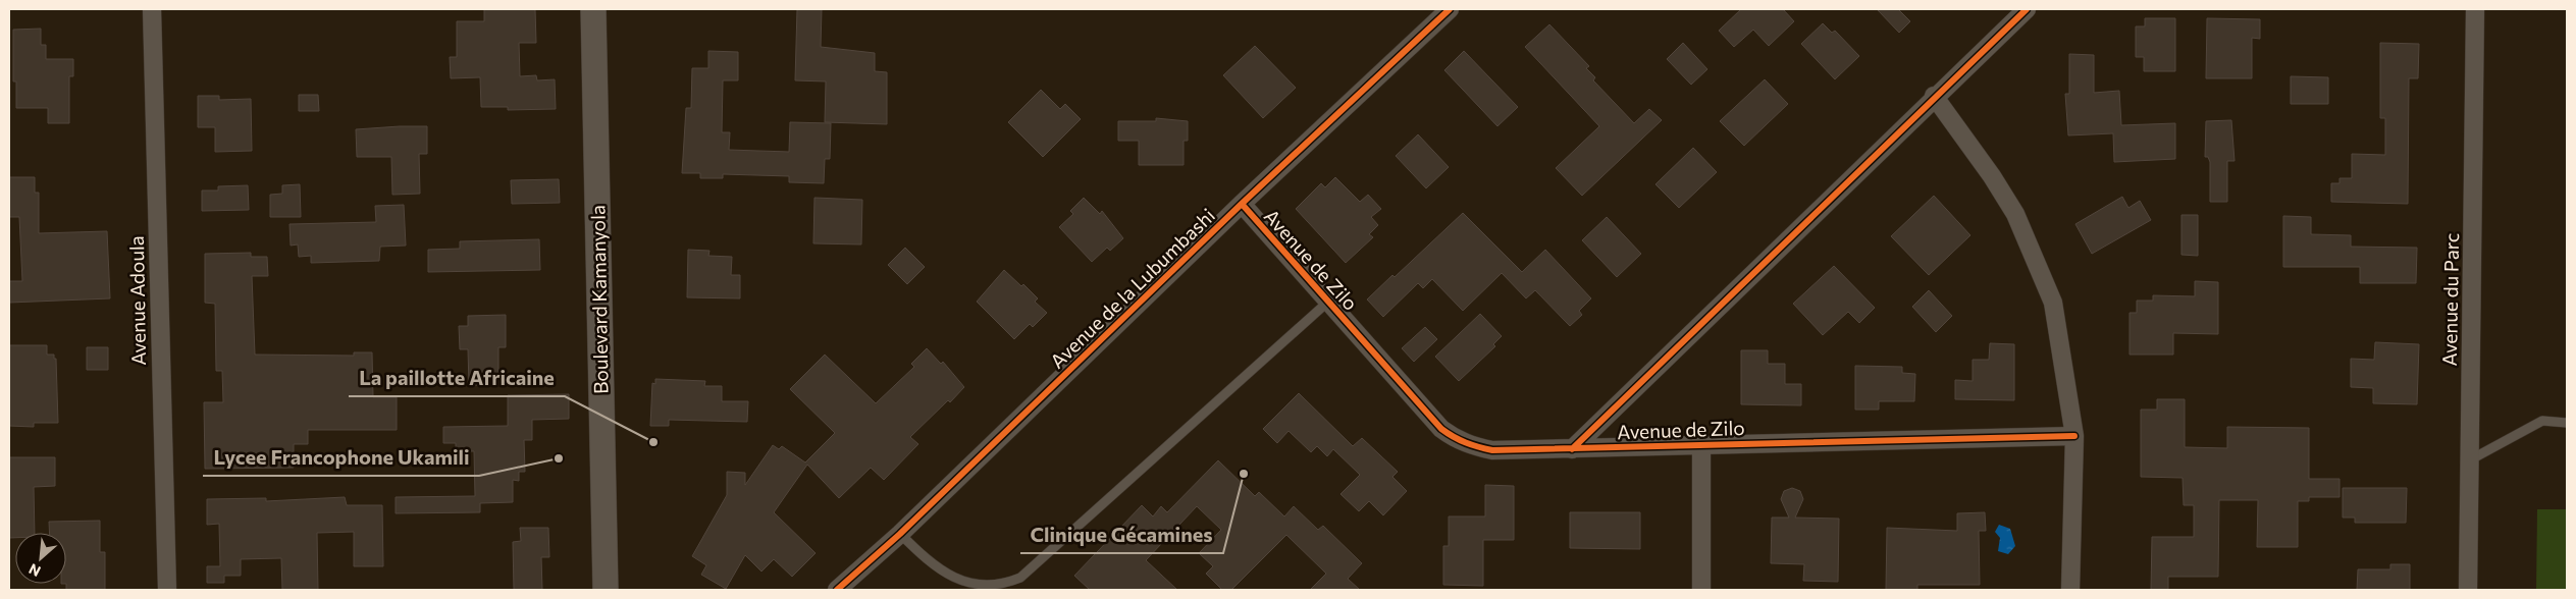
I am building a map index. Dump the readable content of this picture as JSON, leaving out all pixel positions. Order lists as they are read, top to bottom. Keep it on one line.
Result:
{"streets":{"main road":["Boulevard Kamanyola"],"street":["Avenue de Zilo","Avenue de la Lubumbashi","Avenue du Parc","Avenue Adoula"]},"crossings":[["Avenue de Zilo","Avenue de la Lubumbashi"]],"places":["La paillotte Africaine","Lycee Francophone Ukamili","Clinique Gécamines"],"north":"bottom left"}
